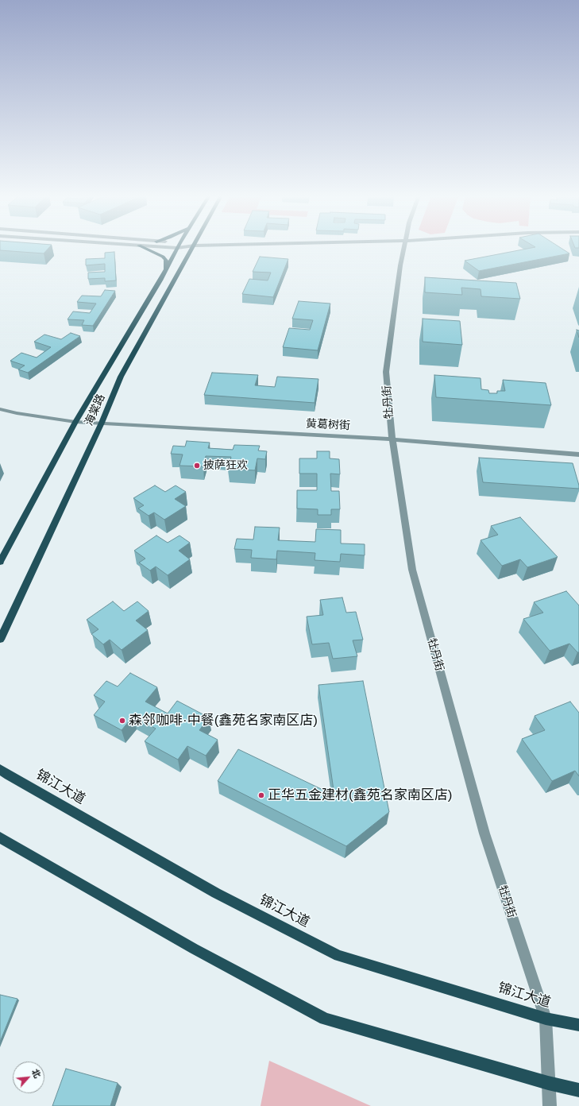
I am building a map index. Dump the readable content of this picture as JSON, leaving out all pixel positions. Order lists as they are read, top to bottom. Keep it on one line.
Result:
{"streets":{"main road":["海棠路","锦江大道"],"street":["牡丹街","黄葛树街"]},"crossings":[["牡丹街","黄葛树街"],["牡丹街","锦江大道"],["海棠路","黄葛树街"]],"places":["披萨狂欢","森邻咖啡·中餐(鑫苑名家南区店)","正华五金建材(鑫苑名家南区店)"],"north":"top right"}
